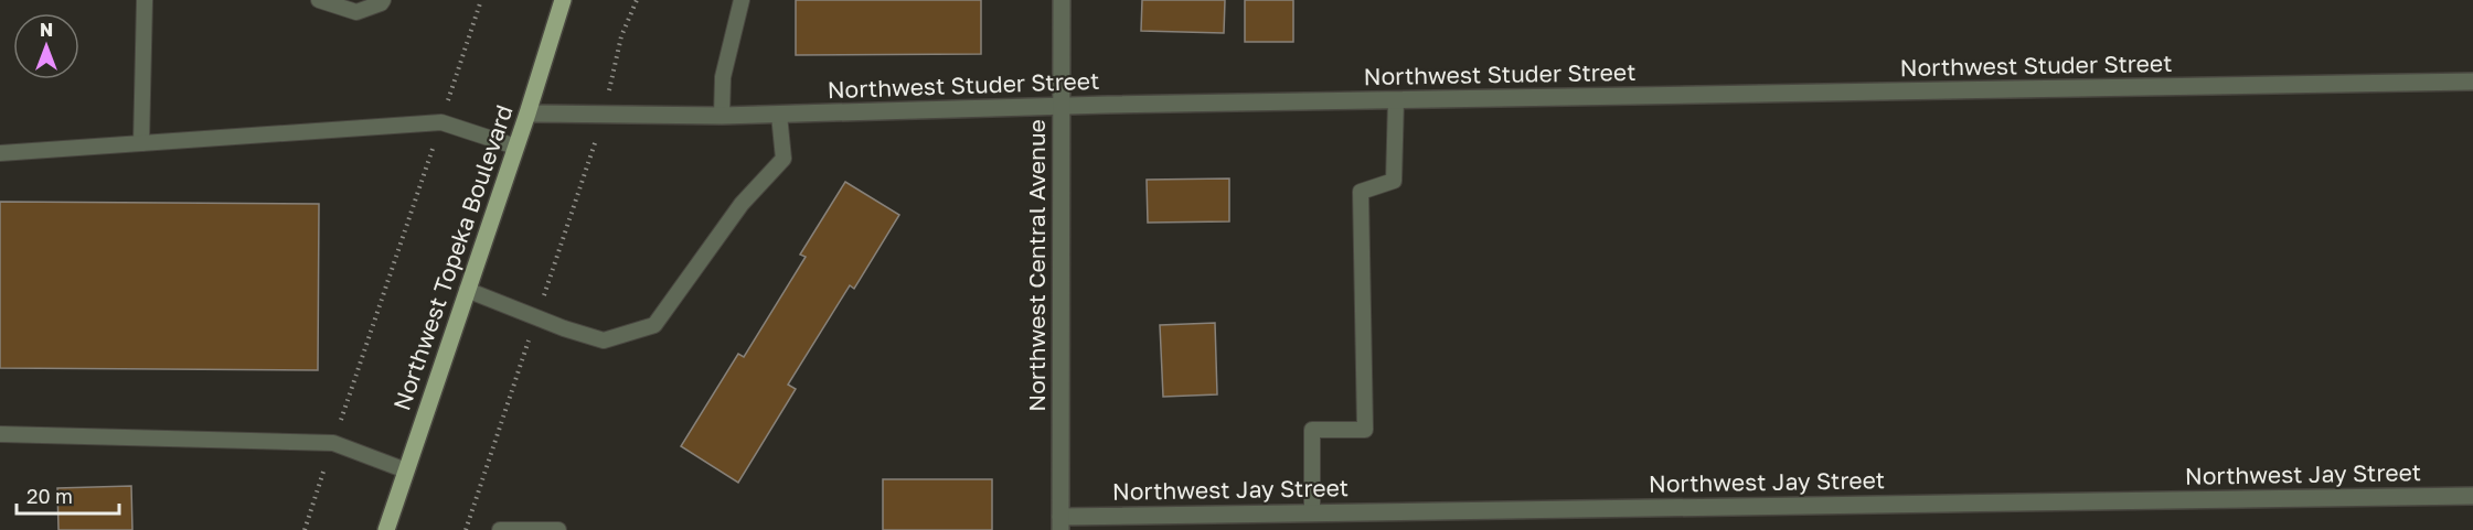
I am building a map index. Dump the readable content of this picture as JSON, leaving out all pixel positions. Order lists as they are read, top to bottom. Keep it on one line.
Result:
{"streets":{"main road":["Northwest Topeka Boulevard"],"street":["Northwest Studer Street","Northwest Central Avenue","Northwest Jay Street"]},"crossings":[["Northwest Studer Street","Northwest Topeka Boulevard"],["Northwest Studer Street","Northwest Central Avenue"],["Northwest Central Avenue","Northwest Jay Street"]],"scale_bar":"20 m","north":"top"}
